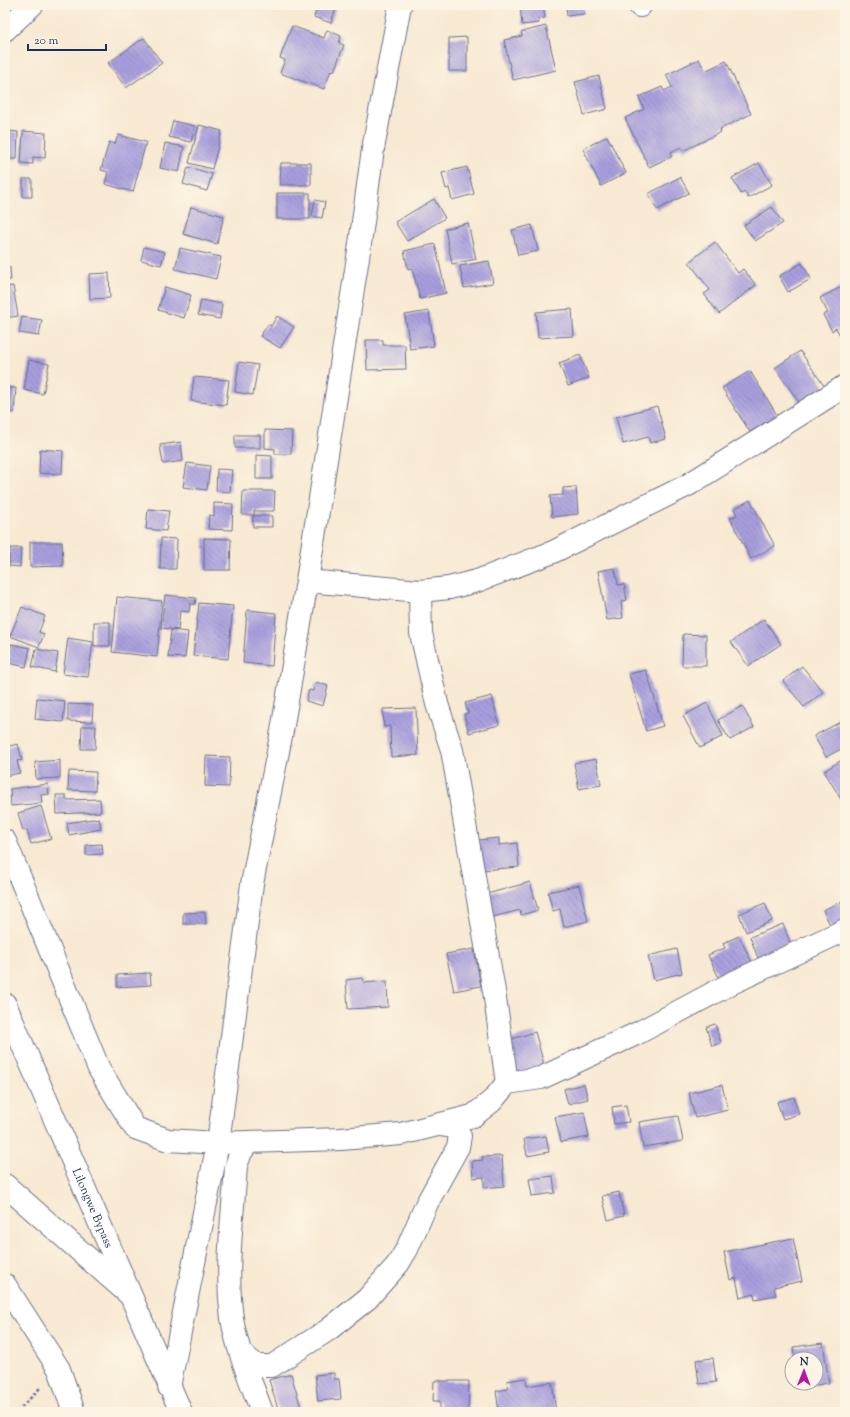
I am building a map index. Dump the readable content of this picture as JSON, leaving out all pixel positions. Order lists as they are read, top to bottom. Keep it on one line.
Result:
{"streets":{"street":["Lilongwe Bypass"]},"scale_bar":"20 m","north":"top"}
